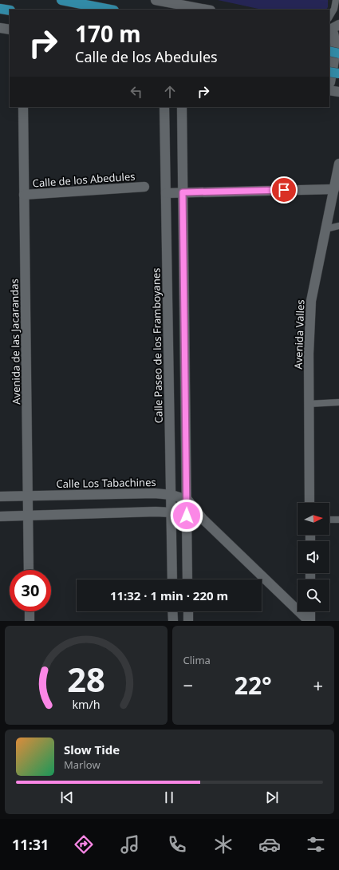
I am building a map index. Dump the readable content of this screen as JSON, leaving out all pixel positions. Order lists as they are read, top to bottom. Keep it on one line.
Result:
{"streets":{"street":["Calle de los Abedules","Avenida Valles","Avenida de las Jacarandas","Calle Paseo de los Framboyanes","Calle Los Tabachines"]},"crossings":[["Calle de los Abedules","Avenida de las Jacarandas"],["Avenida de las Jacarandas","Calle Los Tabachines"],["Calle Paseo de los Framboyanes","Calle Los Tabachines"]],"north":"right","page":{"turn":["170 m","Calle de los Abedules"],"limit":"30","trip":"11:32 · 1 min · 220 m","tile":"Clima","heat":["−","22°","+"],"song":["Slow Tide","Marlow"],"tabs":"11:31","gauge":["28","km/h"]}}
